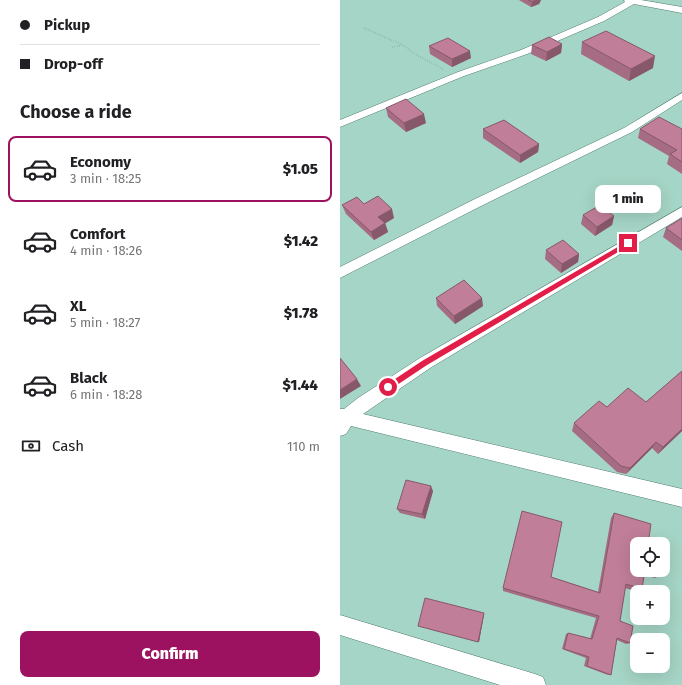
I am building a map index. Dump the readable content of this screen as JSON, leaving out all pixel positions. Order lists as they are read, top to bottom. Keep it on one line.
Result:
{"page":{"banner":["Pickup","Drop-off"],"heading":"Choose a ride","list":[{"name":"Economy","note":"3 min · 18:25","value":"$1.05"},{"name":"Comfort","note":"4 min · 18:26","value":"$1.42"},{"name":"XL","note":"5 min · 18:27","value":"$1.78"},{"name":"Black","note":"6 min · 18:28","value":"$1.44"}],"bubble":"1 min","pay":["Cash","110 m"],"map_buttons":["+","−"],"buttons":"Confirm"}}
